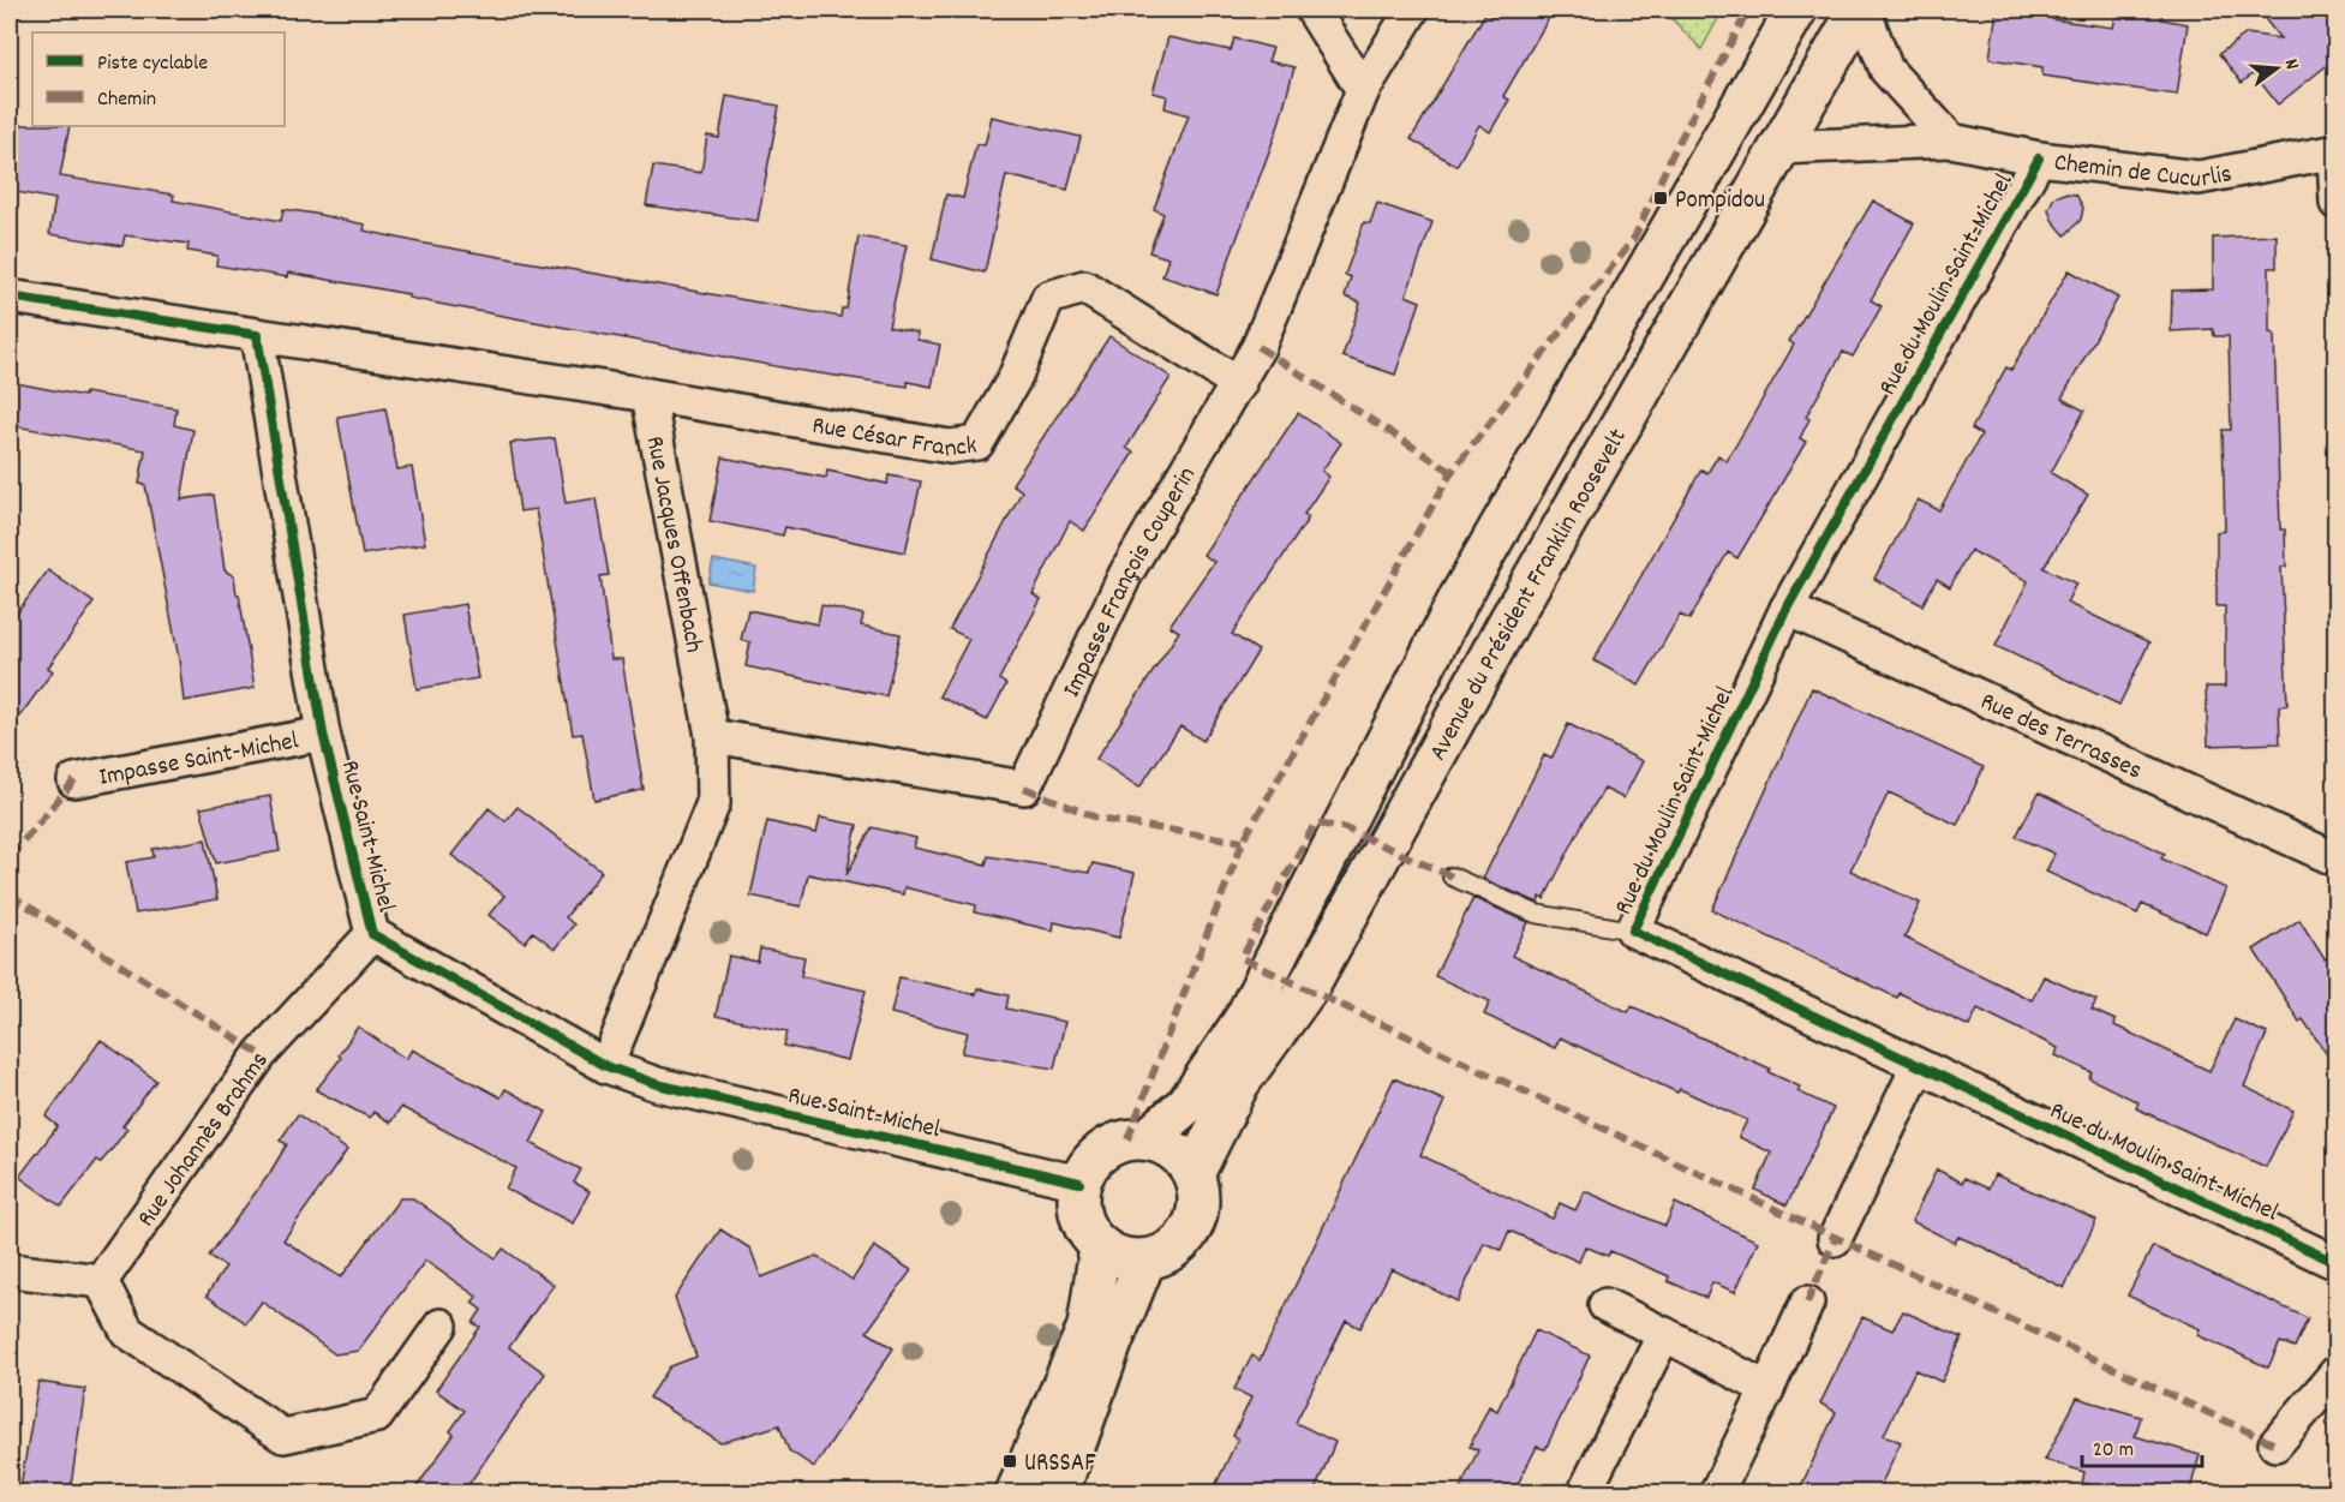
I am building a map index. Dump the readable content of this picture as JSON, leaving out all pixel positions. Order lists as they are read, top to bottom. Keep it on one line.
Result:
{"streets":{"main road":["Avenue du Président Franklin Roosevelt"],"street":["Chemin de Cucurlis","Rue du Moulin Saint-Michel","Rue César Franck","Rue Jacques Offenbach","Impasse François Couperin","Rue des Terrasses","Impasse Saint-Michel","Rue Saint-Michel","Rue Johannès Brahms"]},"crossings":[["Chemin de Cucurlis","Rue du Moulin Saint-Michel"],["Chemin de Cucurlis","Avenue du Président Franklin Roosevelt"],["Rue du Moulin Saint-Michel","Rue des Terrasses"],["Rue César Franck","Rue Jacques Offenbach"],["Rue César Franck","Impasse François Couperin"],["Rue Jacques Offenbach","Impasse François Couperin"],["Rue Jacques Offenbach","Rue Saint-Michel"],["Avenue du Président Franklin Roosevelt","Rue Saint-Michel"],["Impasse Saint-Michel","Rue Saint-Michel"],["Rue Saint-Michel","Rue Johannès Brahms"]],"places":{"transit":["Pompidou","URSSAF"]},"legend":["Piste cyclable","Chemin"],"scale_bar":"20 m","north":"right"}
